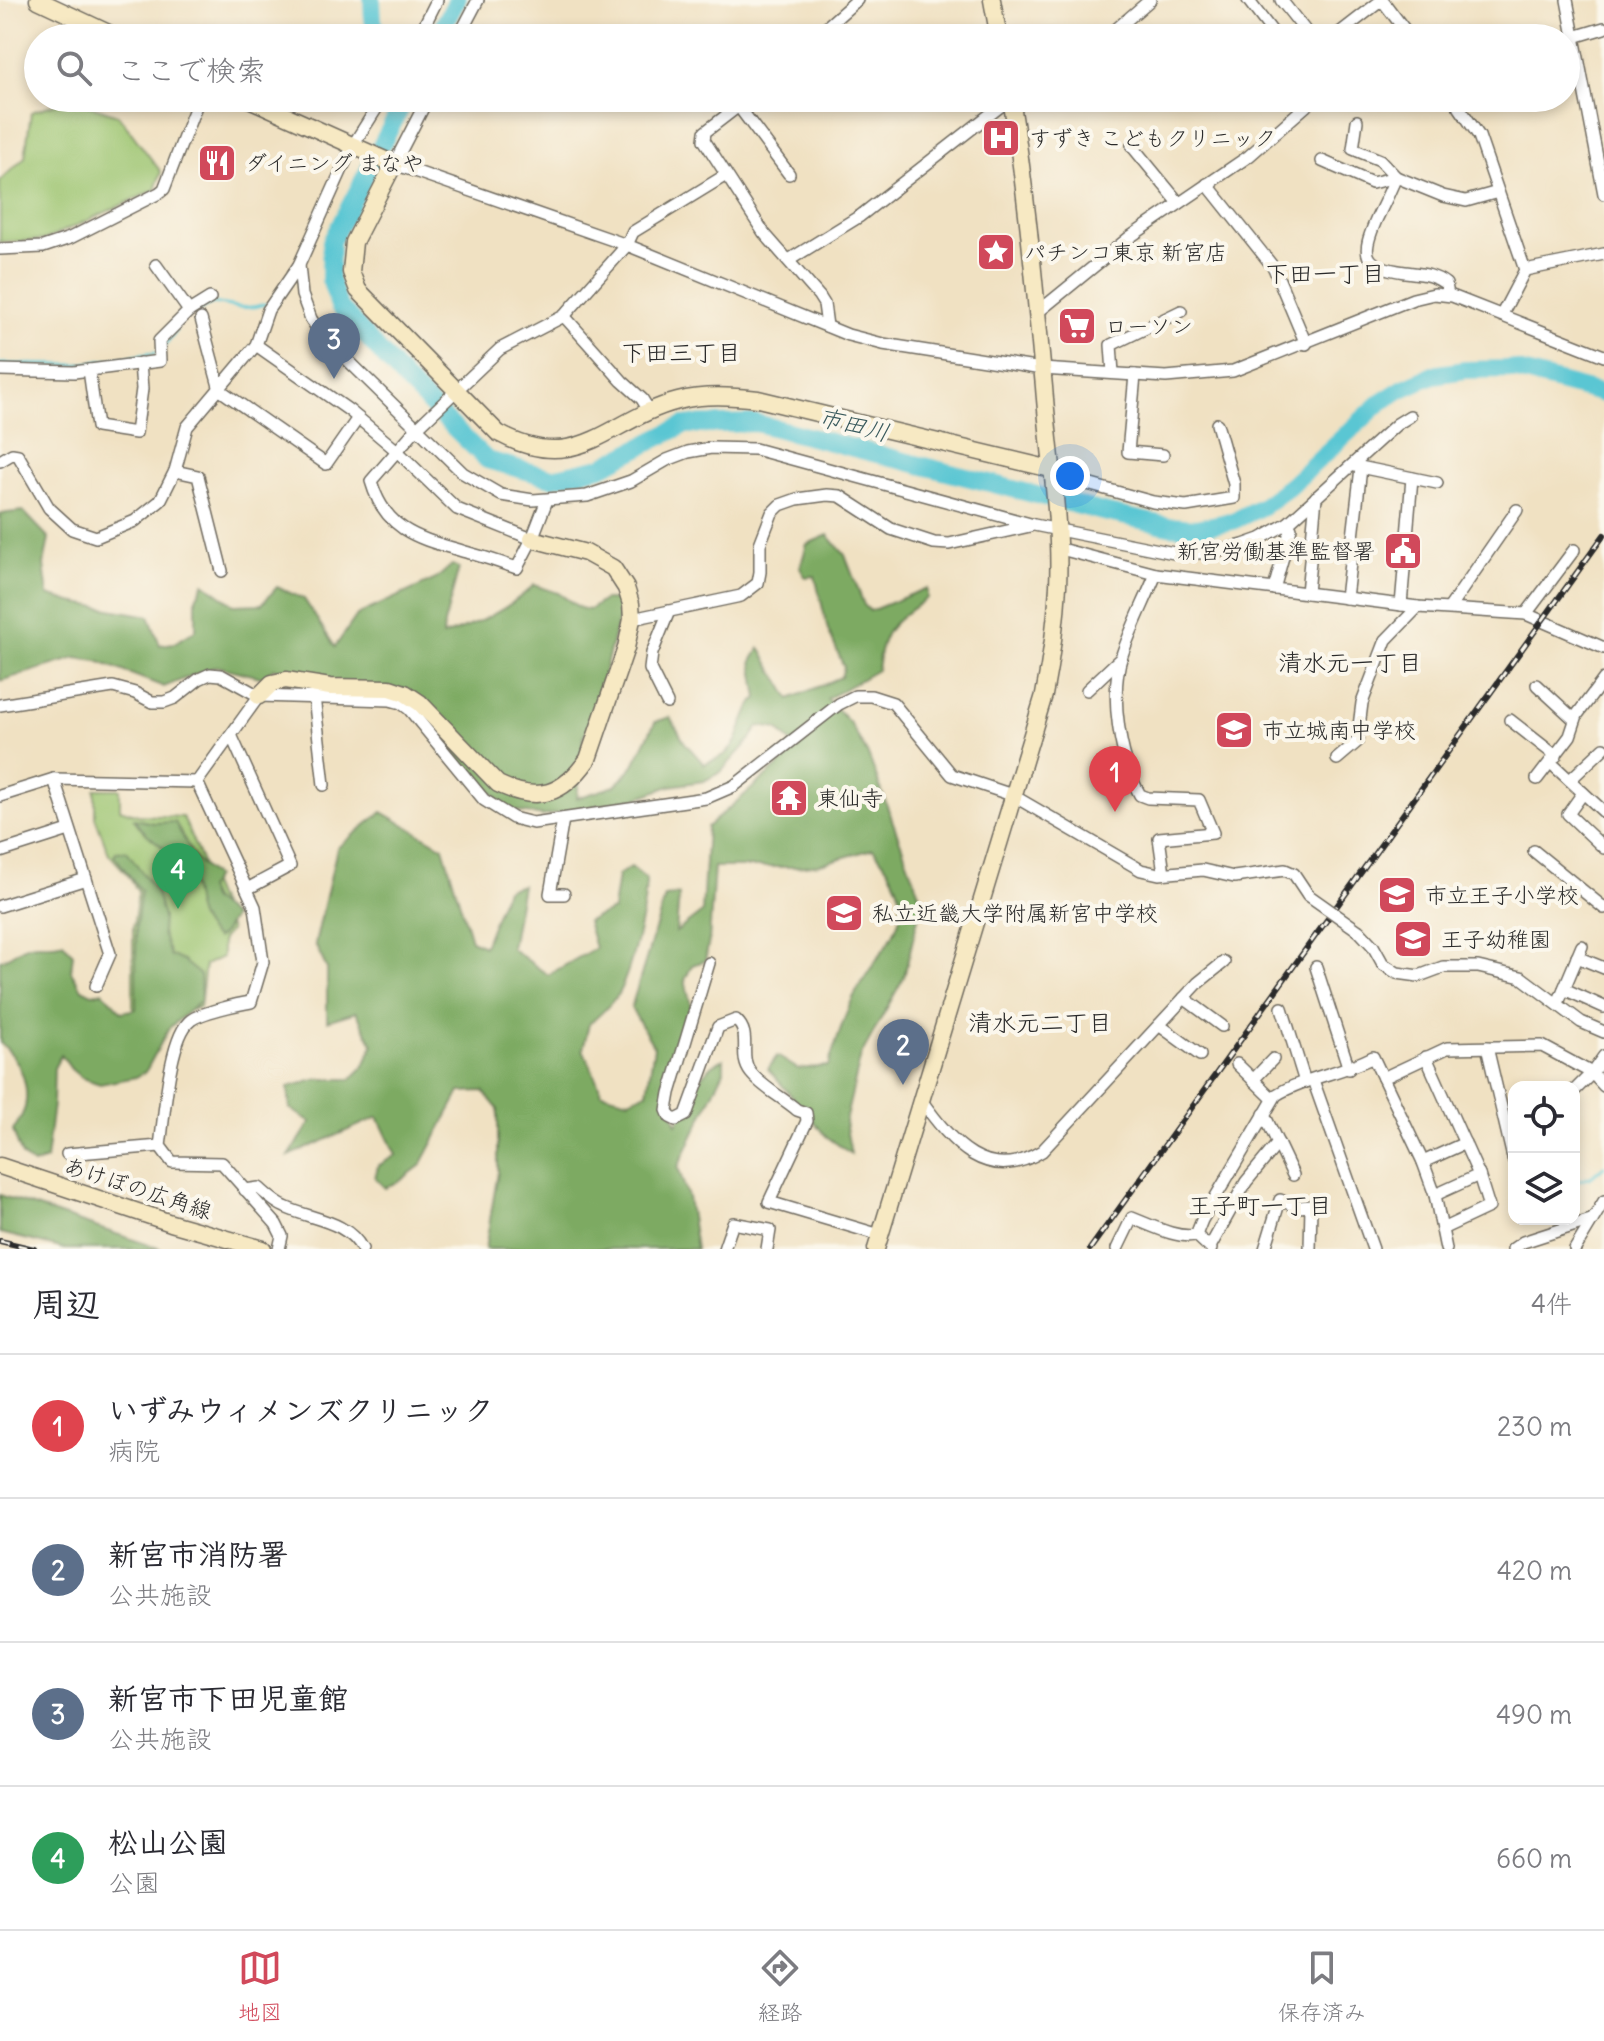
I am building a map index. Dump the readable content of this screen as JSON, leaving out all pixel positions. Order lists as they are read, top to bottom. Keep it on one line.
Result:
{"streets":{"street":["あけぼの広角線"]},"districts":["下田一丁目","下田三丁目","清水元一丁目","清水元二丁目","王子町一丁目"],"water":["市田川"],"places":{"hospital":["すずき こどもクリニック"],"restaurant":["ダイニング まなや"],"place":["パチンコ東京 新宮店"],"supermarket":["ローソン"],"public building":["新宮労働基準監督署"],"school or university":["市立城南中学校","市立王子小学校","私立近畿大学附属新宮中学校","王子幼稚園"],"temple":["東仙寺"]},"page":{"search":"ここで検索","pins":["3","1","4","2"],"heading":["周辺","4件"],"list":[{"mark":"1","name":"いずみウィメンズクリニック","note":"病院","value":"230 m"},{"mark":"2","name":"新宮市消防署","note":"公共施設","value":"420 m"},{"mark":"3","name":"新宮市下田児童館","note":"公共施設","value":"490 m"},{"mark":"4","name":"松山公園","note":"公園","value":"660 m"}],"nav":["地図","経路","保存済み"]}}
